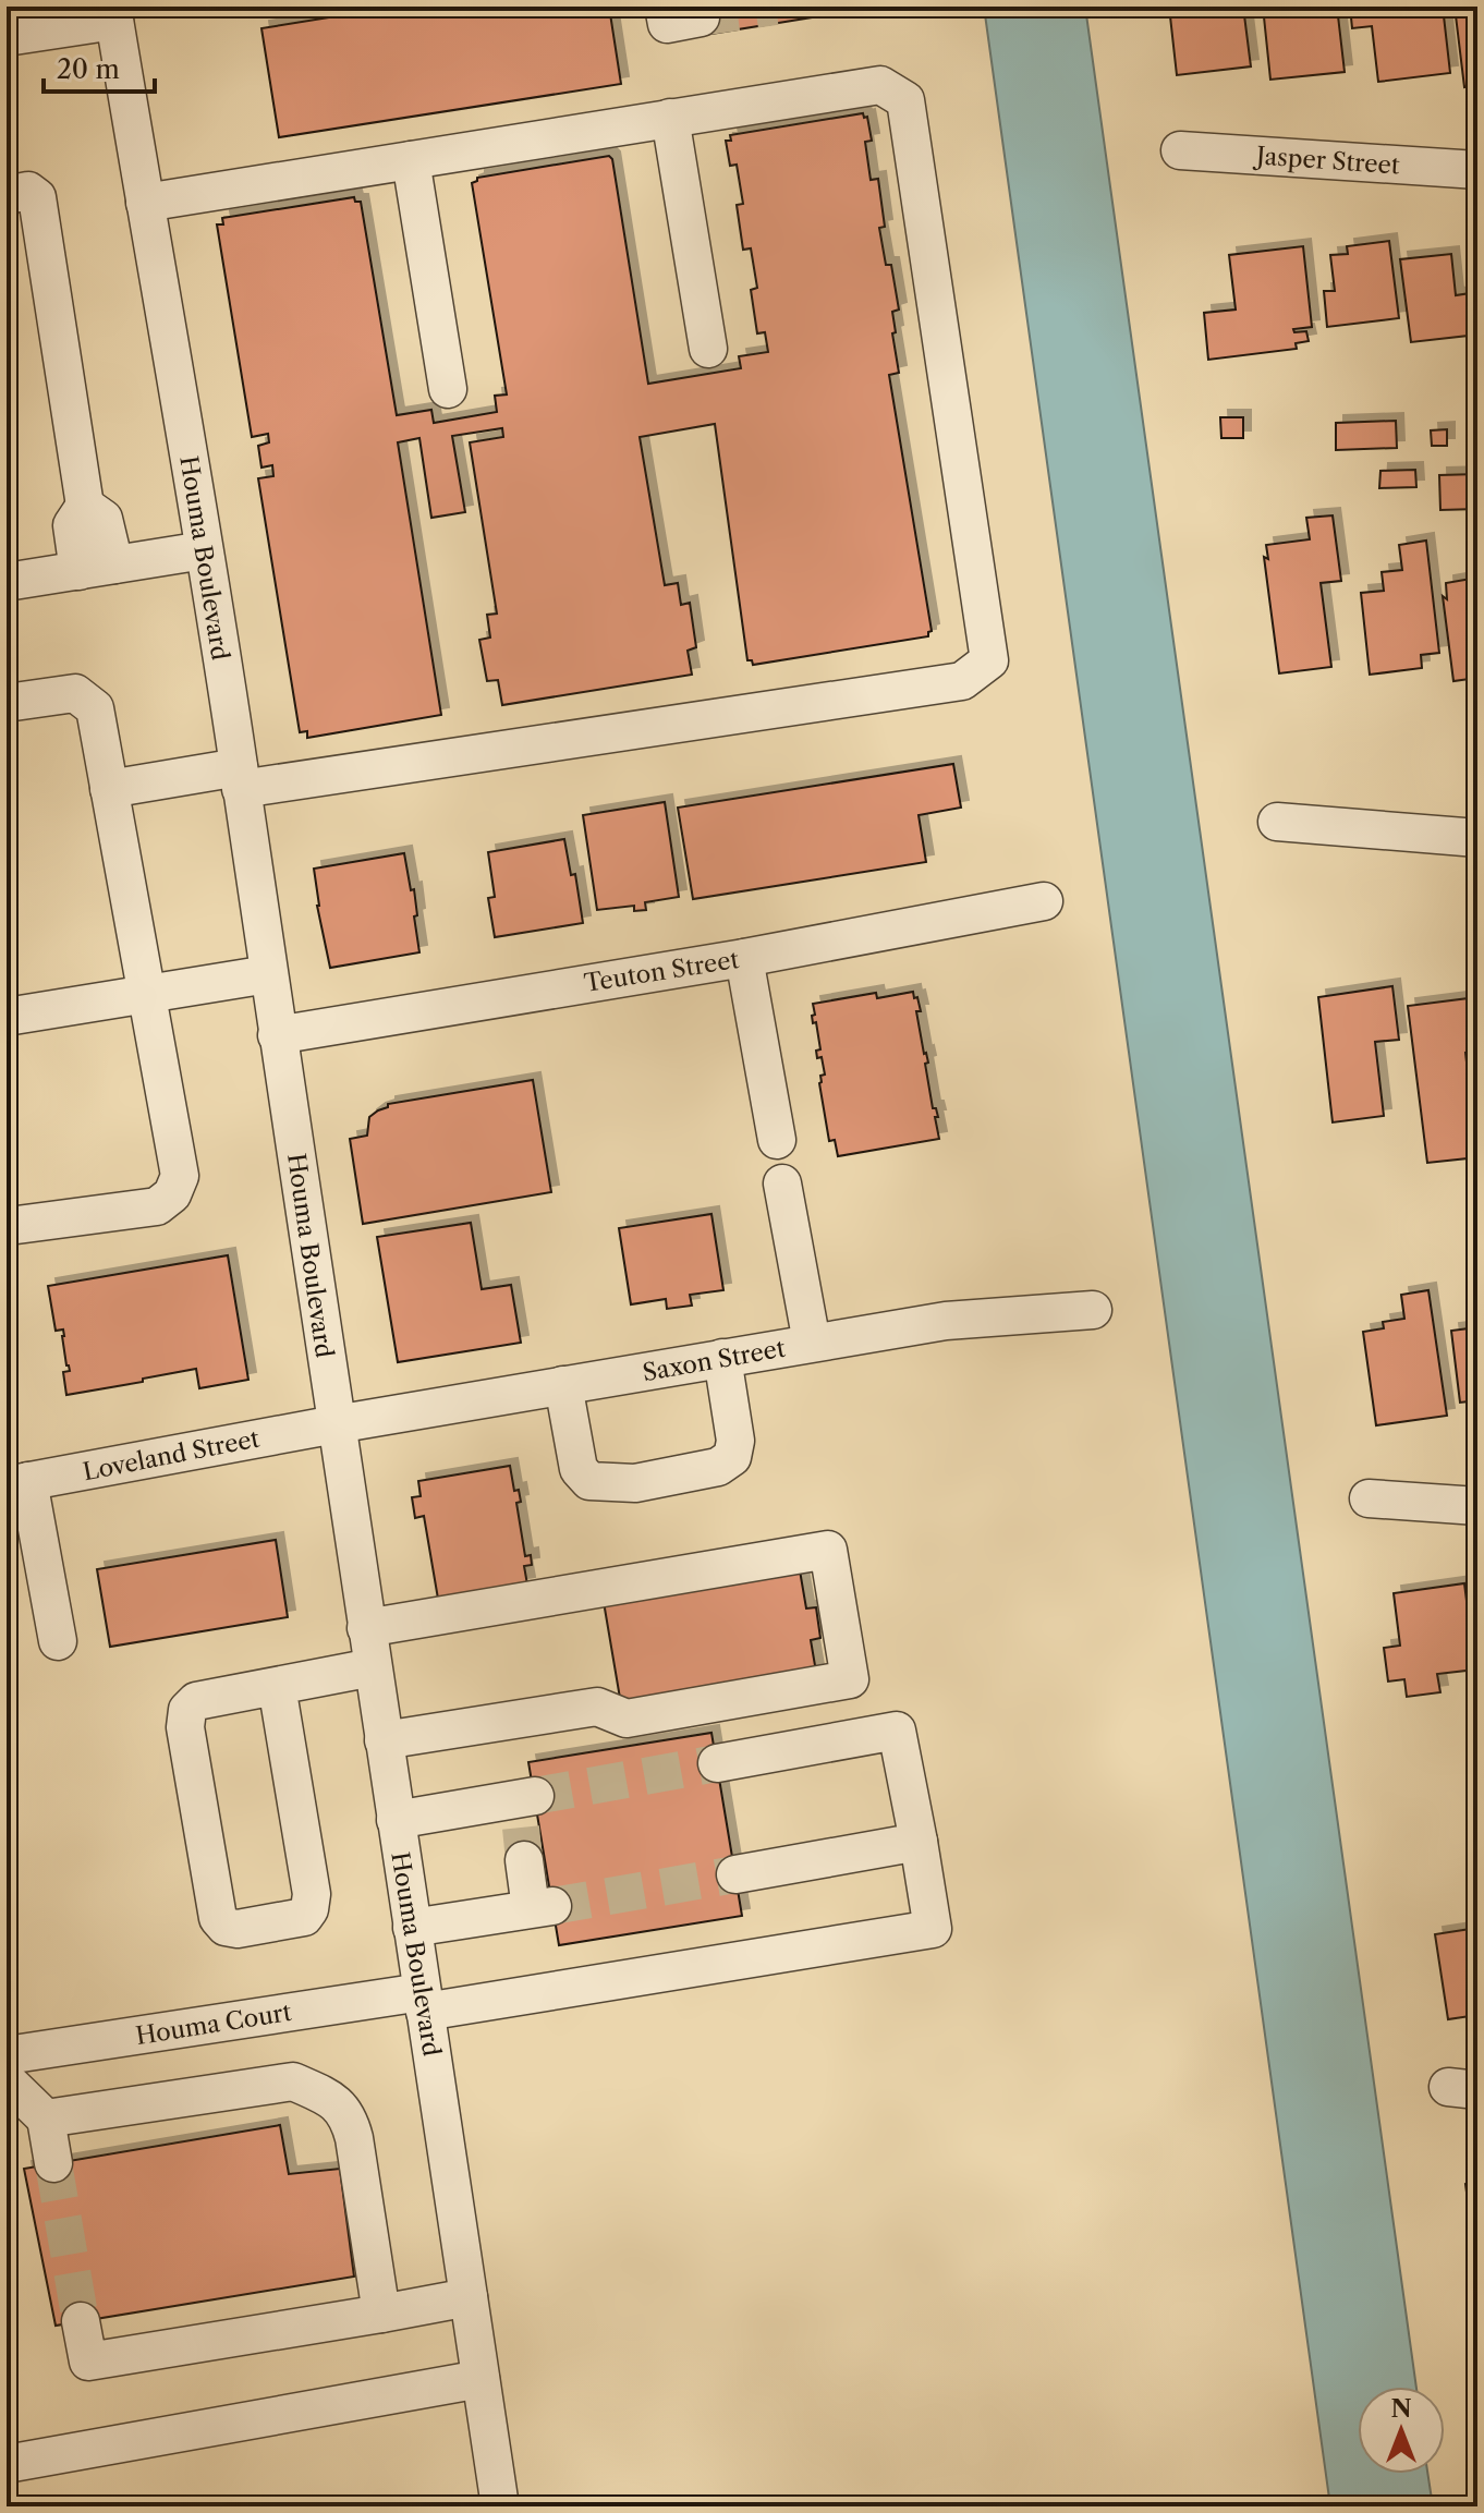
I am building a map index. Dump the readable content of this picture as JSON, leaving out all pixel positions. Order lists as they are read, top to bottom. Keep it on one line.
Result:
{"streets":{"street":["Jasper Street","Houma Boulevard","Teuton Street","Saxon Street","Loveland Street","Houma Court"]},"crossings":[["Houma Boulevard","Teuton Street"],["Houma Boulevard","Saxon Street"],["Houma Boulevard","Loveland Street"],["Houma Boulevard","Houma Court"],["Saxon Street","Loveland Street"]],"scale_bar":"20 m","north":"top"}
